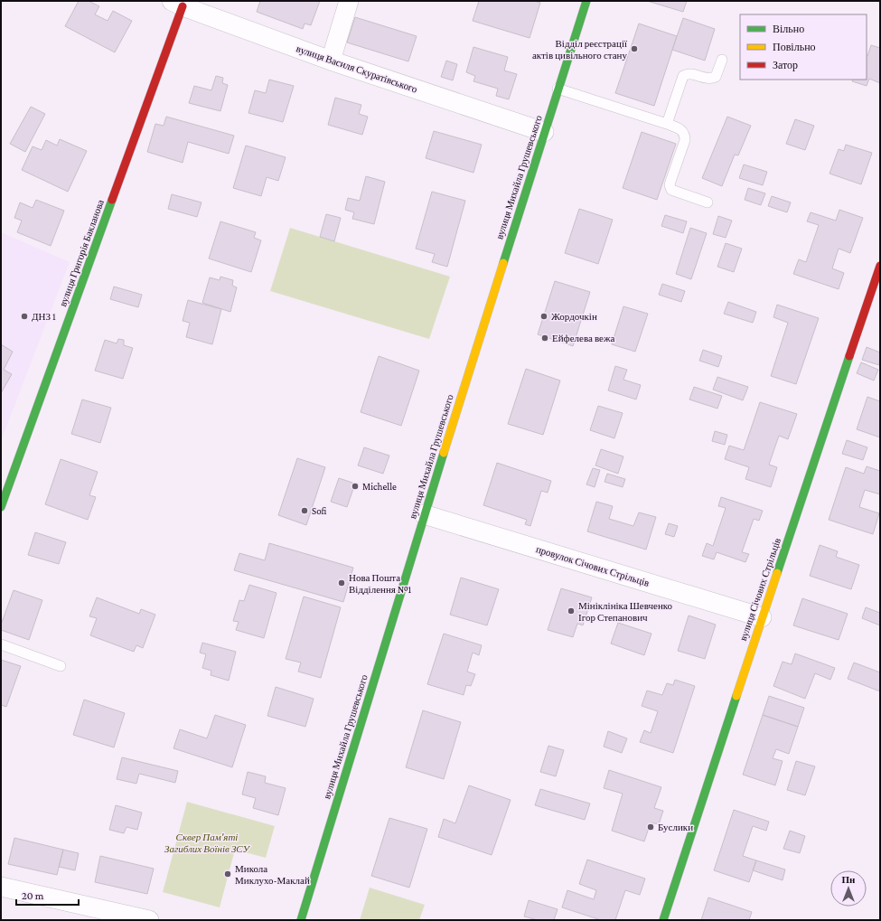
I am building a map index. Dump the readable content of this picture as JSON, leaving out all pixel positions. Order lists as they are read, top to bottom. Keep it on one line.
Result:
{"streets":{"street":["вулиця Василя Скуратівського","вулиця Михайла Грушевського","вулиця Григорія Бакланова","провулок Січових Стрільців","вулиця Січових Стрільців"]},"crossings":[["вулиця Василя Скуратівського","вулиця Михайла Грушевського"],["вулиця Василя Скуратівського","вулиця Григорія Бакланова"],["вулиця Михайла Грушевського","провулок Січових Стрільців"],["провулок Січових Стрільців","вулиця Січових Стрільців"]],"parks":["Сквер Пам'яті Загиблих Воїнів ЗСУ"],"places":["Відділ реєстрації актів цивільного стану","ДНЗ 1","Жордочкін","Ейфелева вежа","Michelle","Sofi","Нова Пошта Відділення №1","Мініклініка Шевченко Ігор Степанович","Буслики","Микола Миклухо-Маклай"],"legend":["Вільно","Повільно","Затор"],"scale_bar":"20 m","north":"top"}
